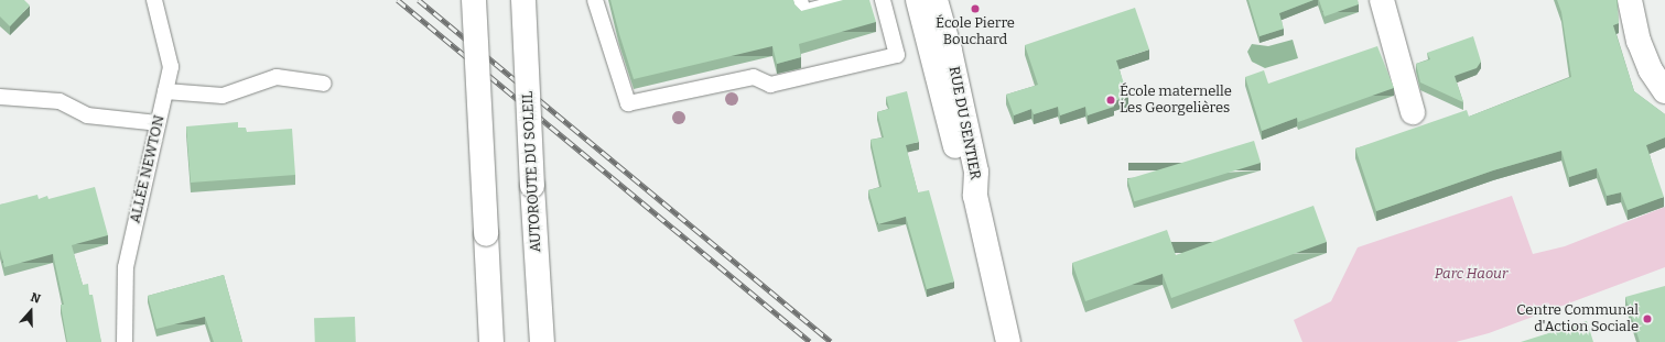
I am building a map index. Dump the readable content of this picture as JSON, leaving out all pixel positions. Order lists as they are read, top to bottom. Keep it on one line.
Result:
{"streets":{"main road":["RUE DU SENTIER","AUTOROUTE DU SOLEIL"],"lane":["ALLÉE NEWTON"]},"parks":["Parc Haour"],"places":["École Pierre Bouchard","École maternelle Les Georgelières","Centre Communal d'Action Sociale"],"north":"top"}
